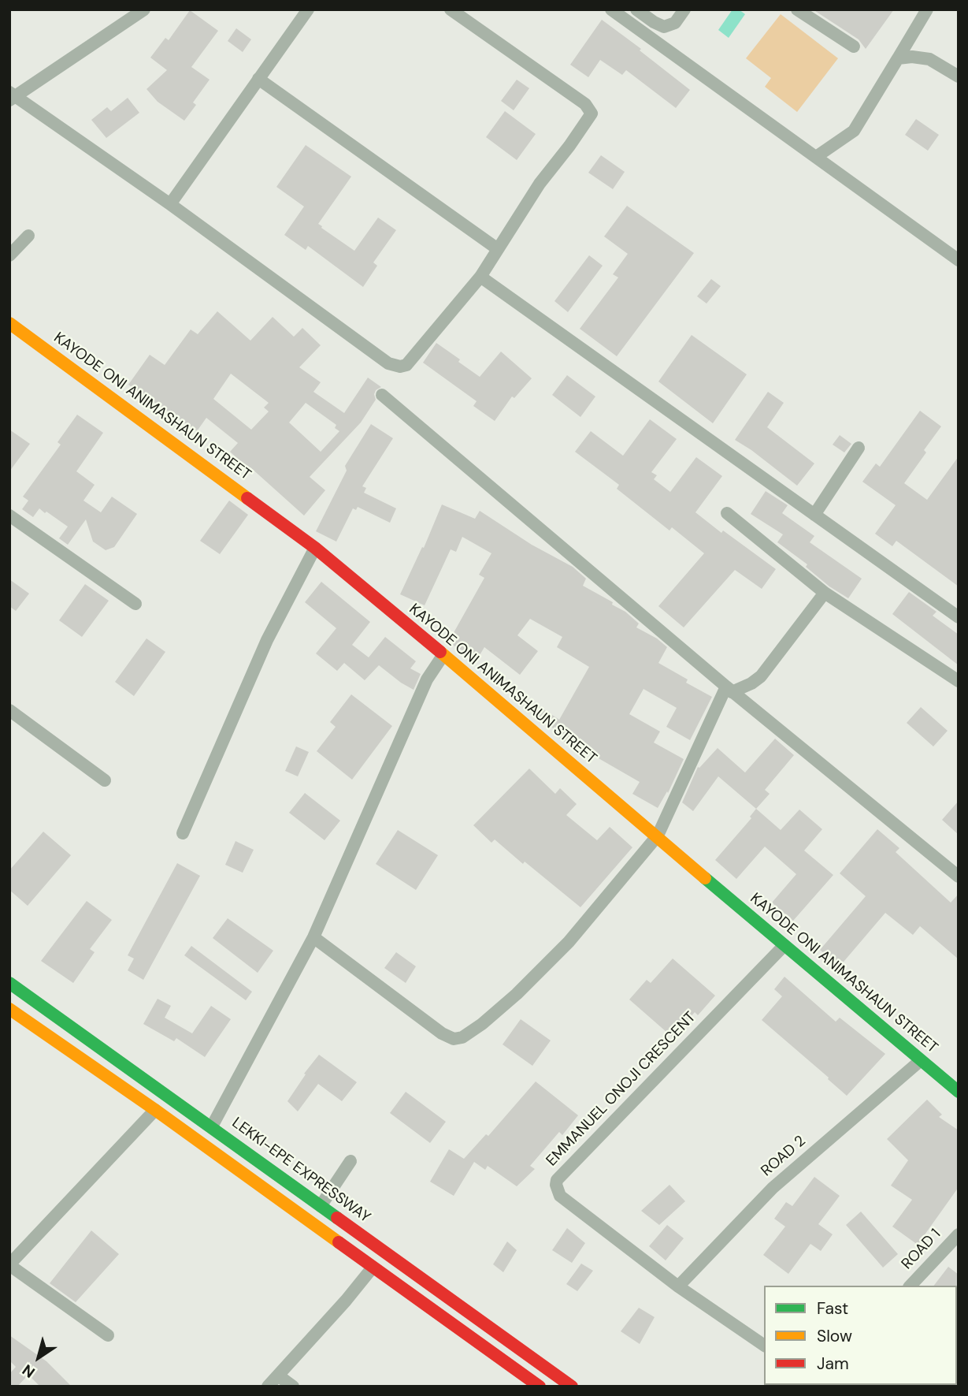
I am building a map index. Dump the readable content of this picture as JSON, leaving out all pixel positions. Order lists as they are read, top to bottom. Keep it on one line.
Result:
{"streets":{"main road":["KAYODE ONI ANIMASHAUN STREET","LEKKI-EPE EXPRESSWAY"],"street":["EMMANUEL ONOJI CRESCENT","ROAD 2","ROAD 1"]},"crossings":[["KAYODE ONI ANIMASHAUN STREET","EMMANUEL ONOJI CRESCENT"],["KAYODE ONI ANIMASHAUN STREET","ROAD 2"],["EMMANUEL ONOJI CRESCENT","ROAD 2"]],"legend":["Fast","Slow","Jam"],"north":"bottom left"}
